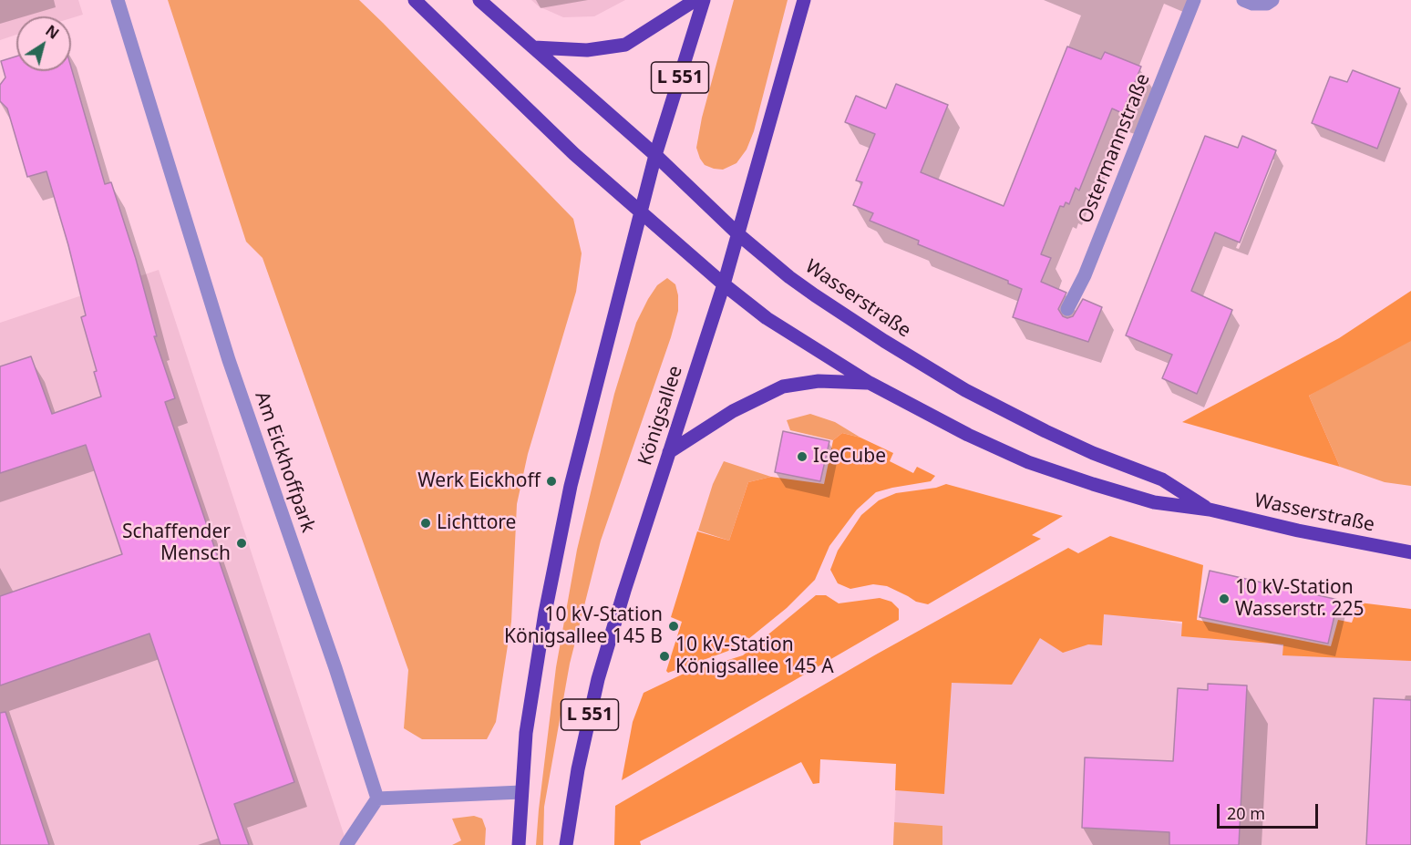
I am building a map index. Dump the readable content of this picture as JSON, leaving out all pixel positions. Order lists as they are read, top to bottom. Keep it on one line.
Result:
{"streets":{"main road":["L 551","Wasserstraße","Königsallee"],"street":["Ostermannstraße","Am Eickhoffpark"]},"crossings":[["L 551","Wasserstraße"],["Wasserstraße","Königsallee"]],"places":["IceCube","Werk Eickhoff","Lichttore","Schaffender Mensch","10 kV-Station Wasserstr. 225","10 kV-Station Königsallee 145 B","10 kV-Station Königsallee 145 A"],"scale_bar":"20 m","north":"top right"}
